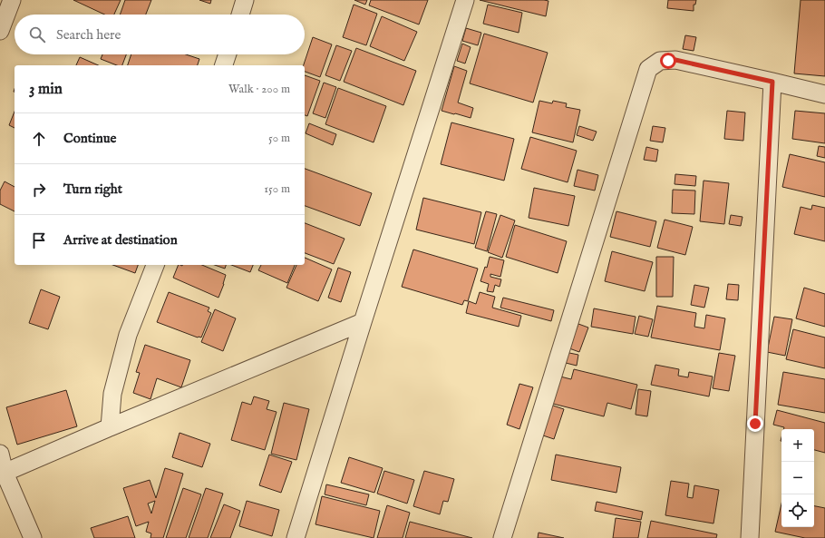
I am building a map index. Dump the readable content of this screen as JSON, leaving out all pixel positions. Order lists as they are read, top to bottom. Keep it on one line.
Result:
{"page":{"search":"Search here","heading":["3 min","Walk · 200 m"],"list":[["Continue","50 m"],["Turn right","150 m"],"Arrive at destination"],"map_buttons":["+","−"]}}
